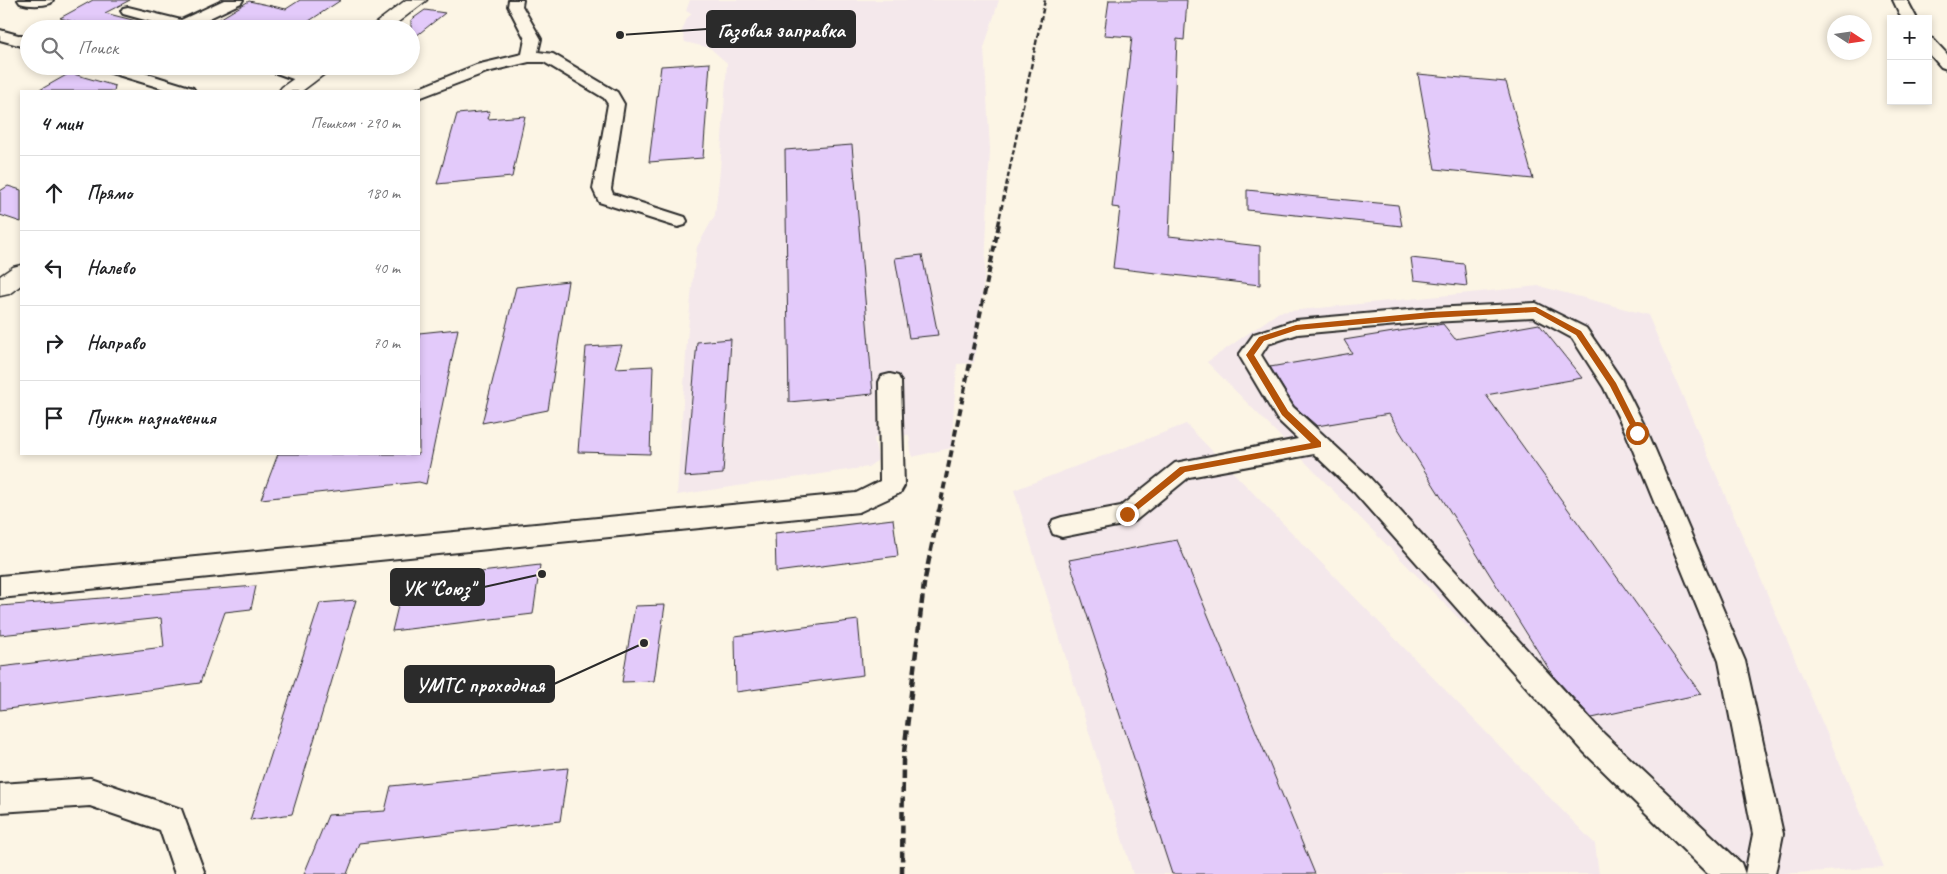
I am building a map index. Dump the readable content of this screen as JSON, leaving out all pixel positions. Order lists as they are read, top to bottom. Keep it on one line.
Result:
{"places":["Газовая заправка","УК \"Союз\"","УМТС проходная"],"north":"right","page":{"map_buttons":["+","−"],"search":"Поиск","heading":["4 мин","Пешком · 290 m"],"list":[["Прямо","180 m"],["Налево","40 m"],["Направо","70 m"],"Пункт назначения"]}}
